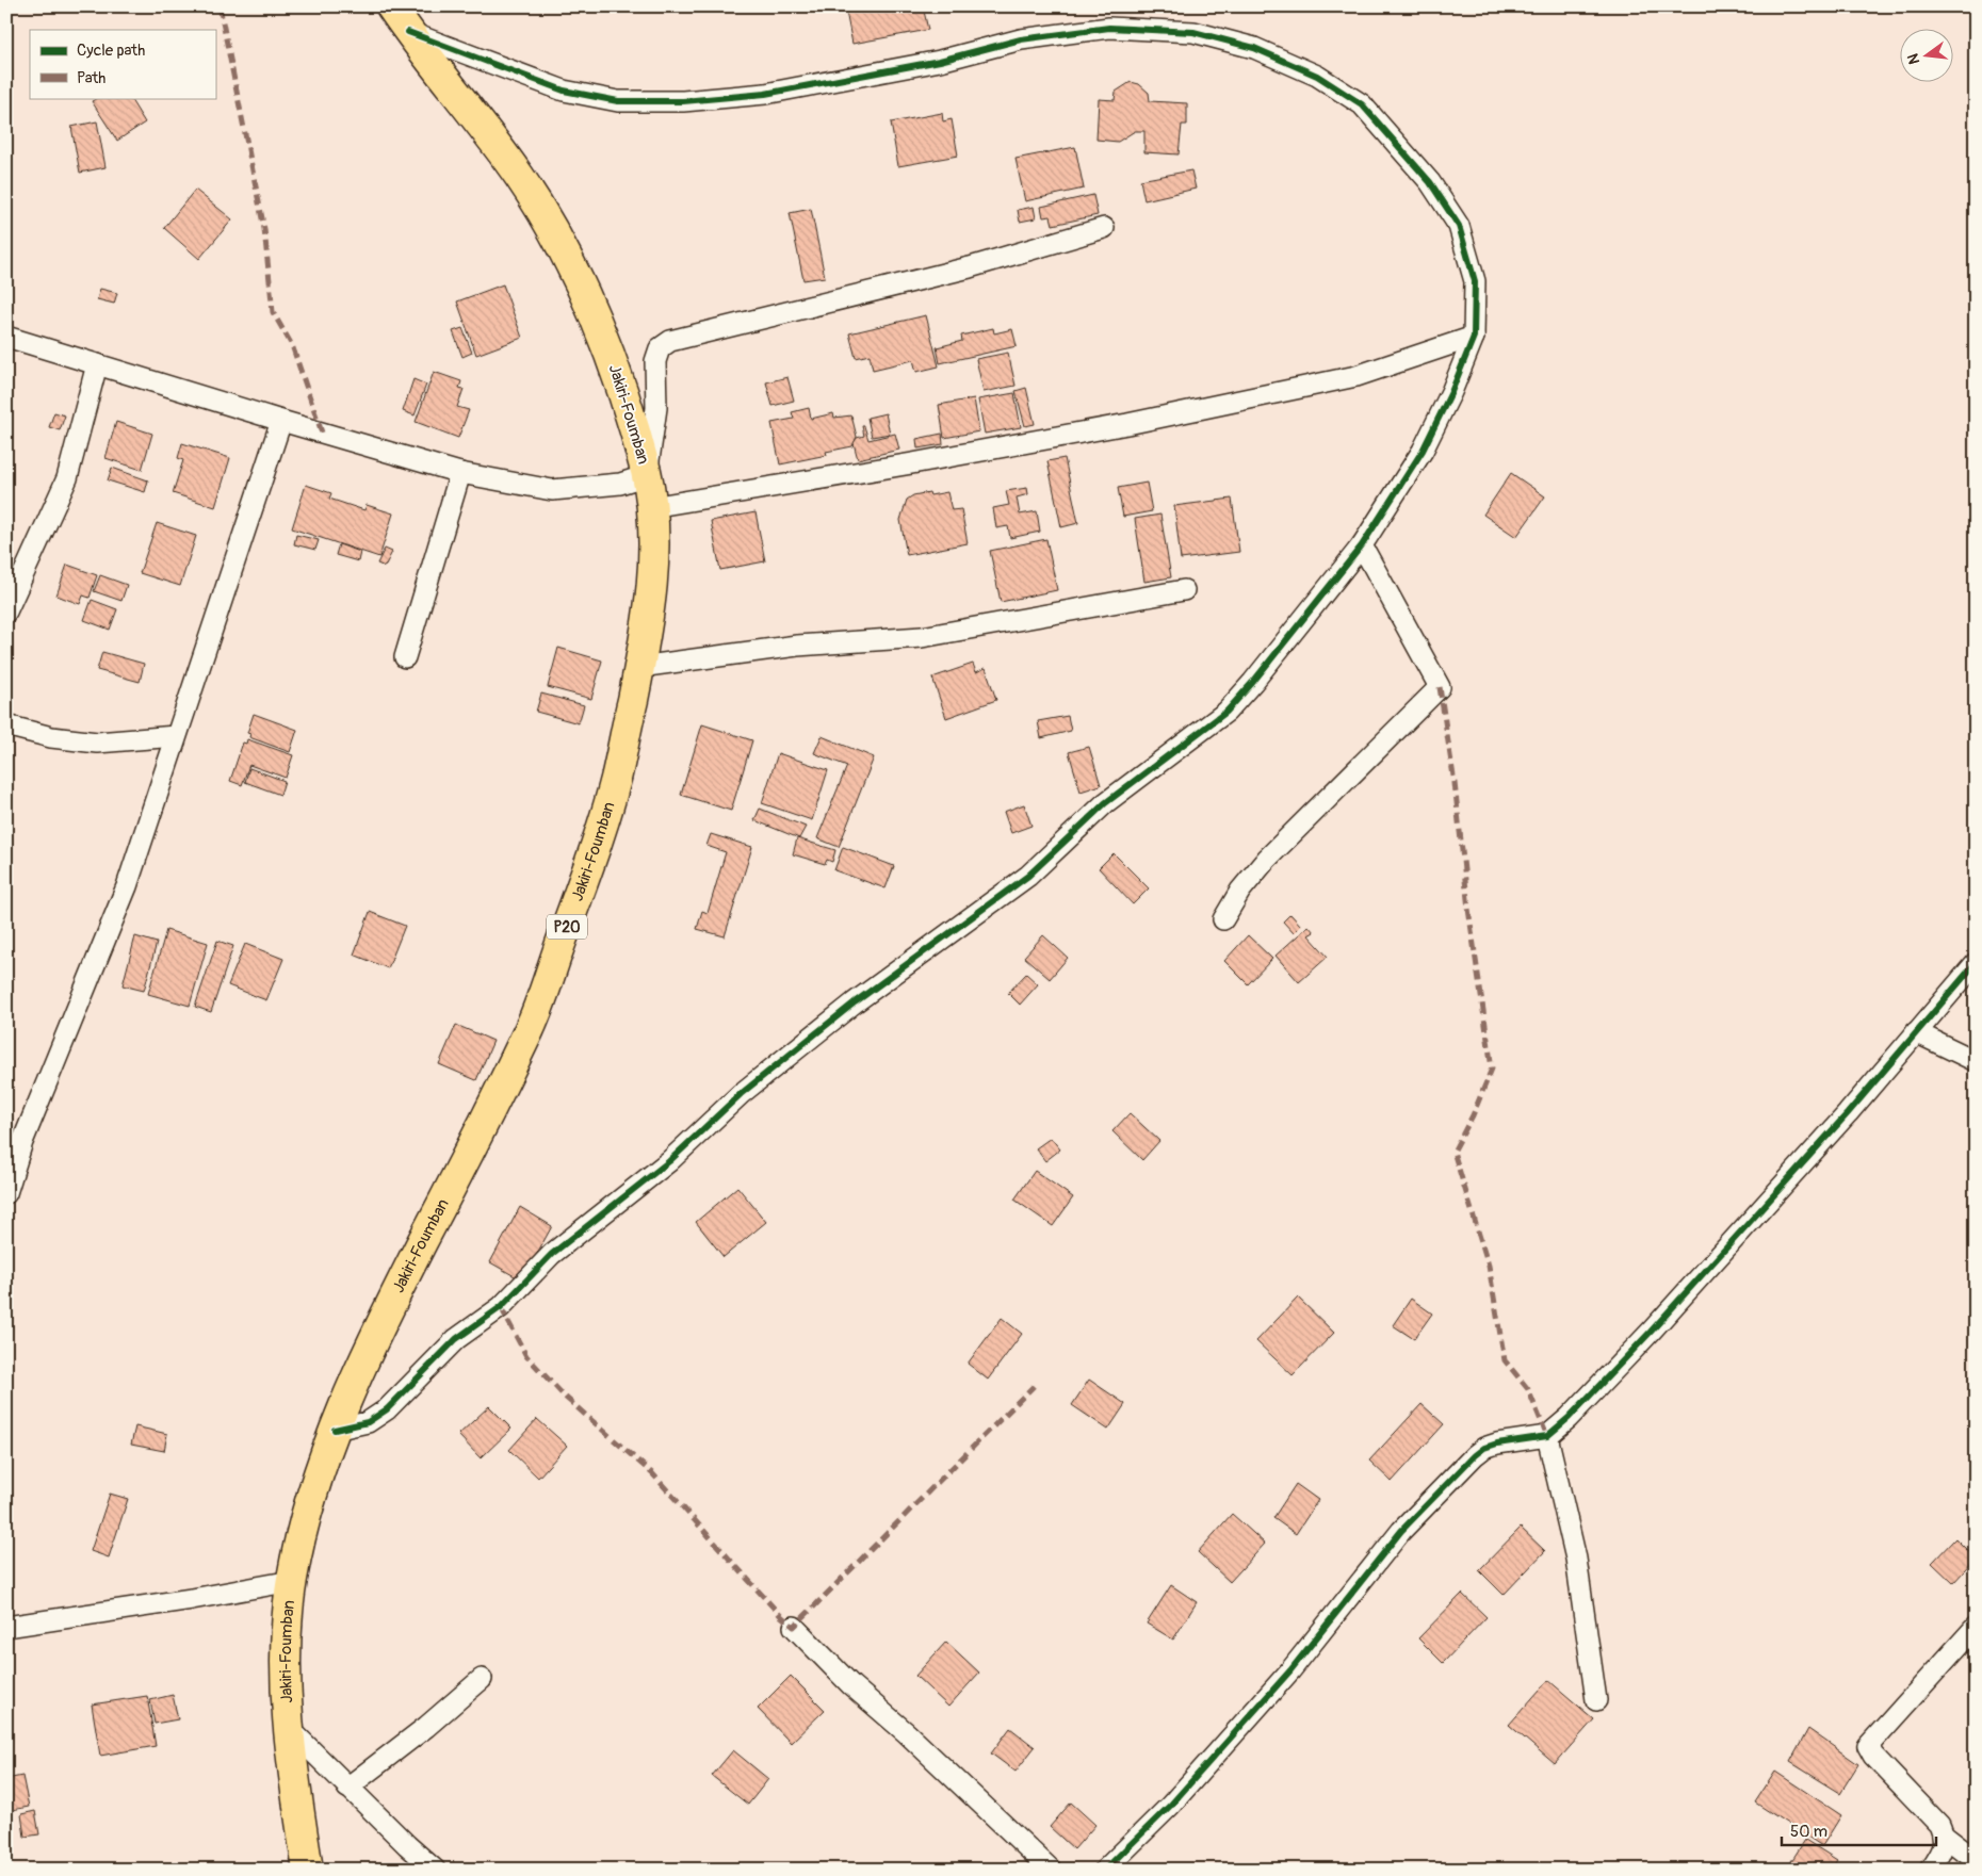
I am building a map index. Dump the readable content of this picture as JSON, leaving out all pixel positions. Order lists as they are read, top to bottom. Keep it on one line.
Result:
{"streets":{"main road":["Jakiri-Foumban","P20"]},"legend":["Cycle path","Path"],"scale_bar":"50 m","north":"left"}
